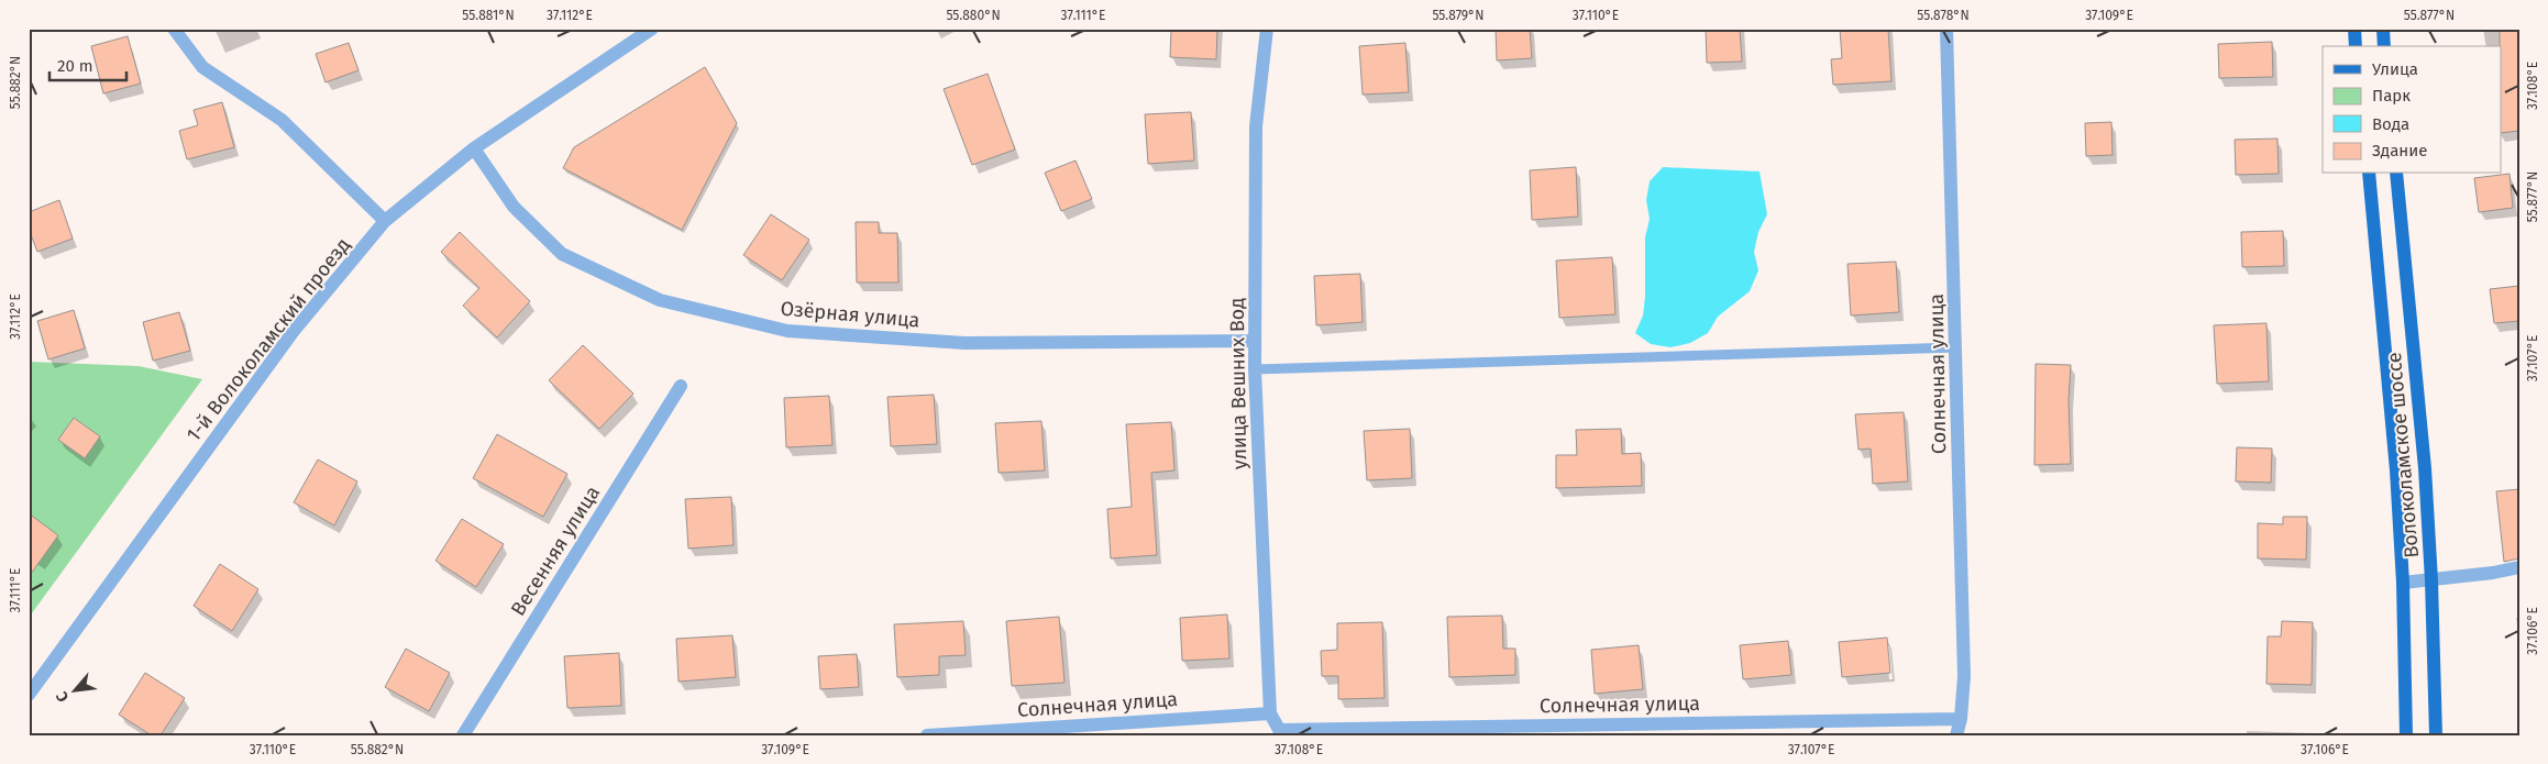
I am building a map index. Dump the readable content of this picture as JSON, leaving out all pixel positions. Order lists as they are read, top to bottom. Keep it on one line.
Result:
{"streets":{"main road":["Волоколамское шоссе"],"street":["Озёрная улица","1-й Волоколамский проезд","Солнечная улица","улица Вешних Вод","Весенняя улица"]},"crossings":[["Озёрная улица","1-й Волоколамский проезд"],["Озёрная улица","улица Вешних Вод"],["Солнечная улица","улица Вешних Вод"]],"legend":["Улица","Парк","Вода","Здание"],"scale_bar":"20 m","north":"bottom left","coordinates":["55.881°N","37.112°E","55.880°N","37.111°E","55.879°N","37.110°E","55.878°N","37.109°E","55.877°N","55.882°N","37.108°E","37.107°E","37.106°E"]}
